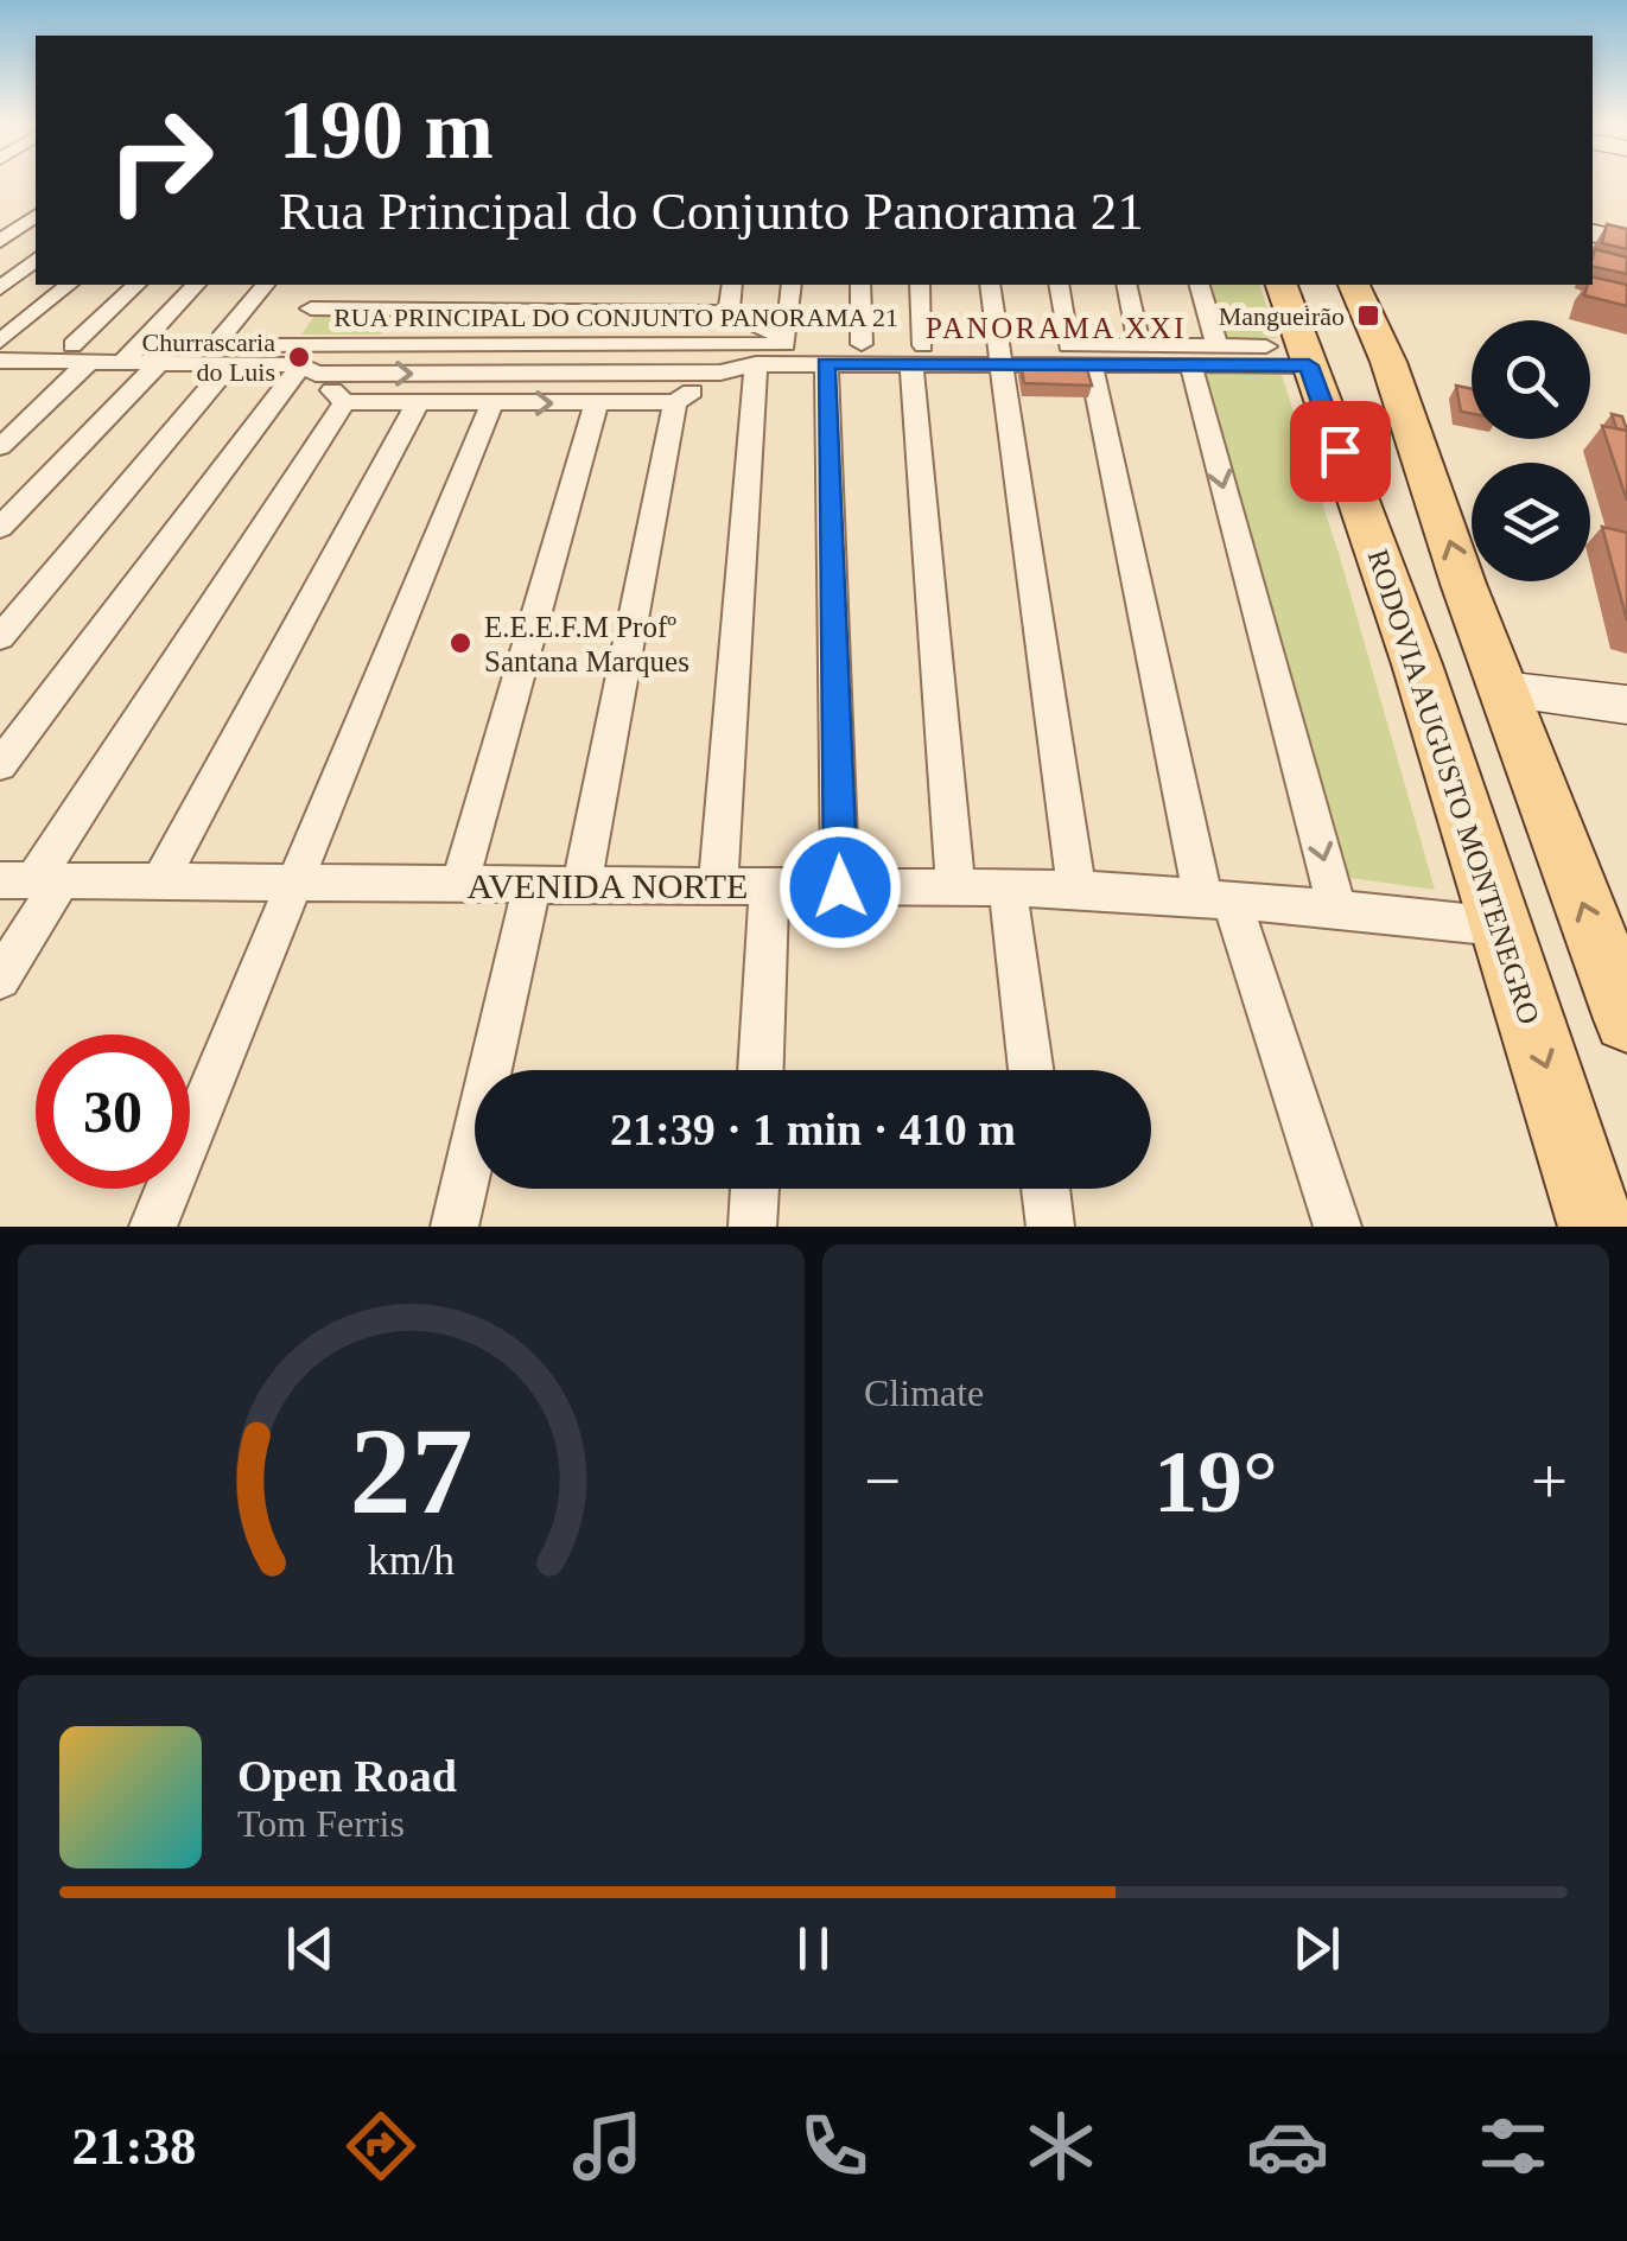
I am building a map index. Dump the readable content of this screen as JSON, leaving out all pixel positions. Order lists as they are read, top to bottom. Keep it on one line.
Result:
{"streets":{"main road":["RODOVIA AUGUSTO MONTENEGRO"],"street":["RUA PRINCIPAL DO CONJUNTO PANORAMA 21","AVENIDA NORTE"]},"crossings":[["RUA PRINCIPAL DO CONJUNTO PANORAMA 21","RODOVIA AUGUSTO MONTENEGRO"],["RODOVIA AUGUSTO MONTENEGRO","AVENIDA NORTE"]],"districts":["PANORAMA XXI"],"places":{"transit":["Mangueirão"],"other":["Churrascaria do Luis","E.E.E.F.M Profº Santana Marques"]},"page":{"turn":["190 m","Rua Principal do Conjunto Panorama 21"],"limit":"30","trip":"21:39 · 1 min · 410 m","tile":"Climate","heat":["−","19°","+"],"song":["Open Road","Tom Ferris"],"tabs":"21:38","gauge":["27","km/h"]}}
